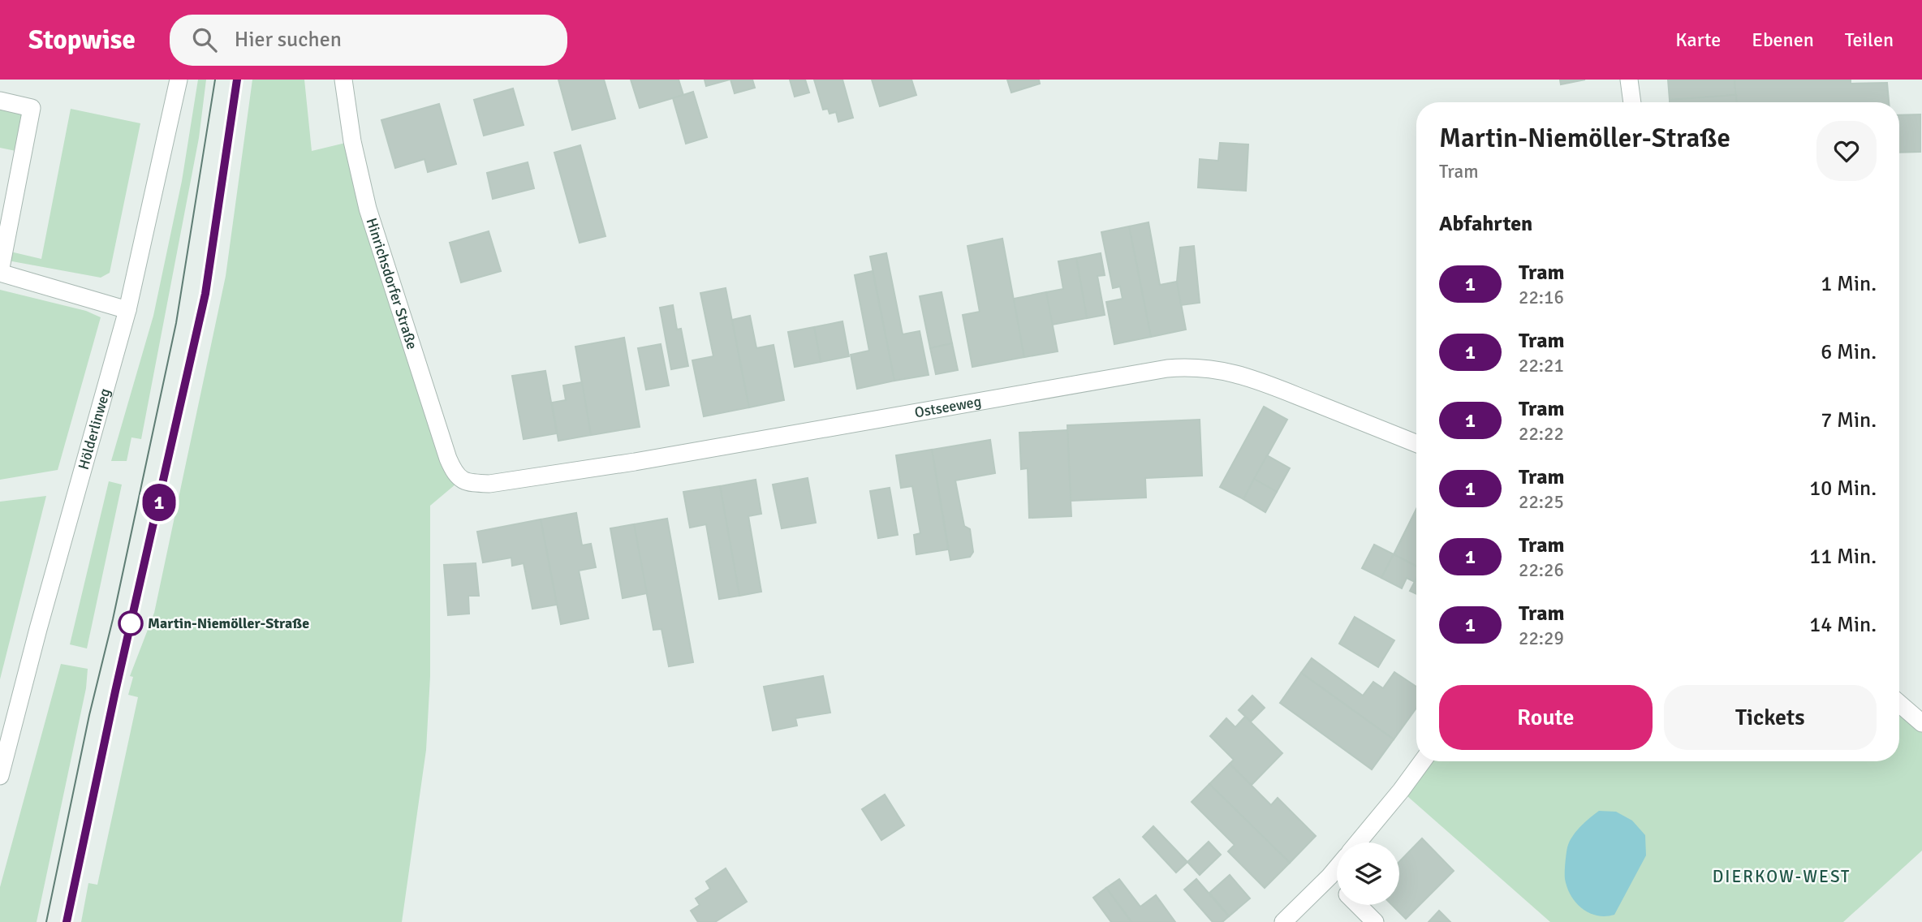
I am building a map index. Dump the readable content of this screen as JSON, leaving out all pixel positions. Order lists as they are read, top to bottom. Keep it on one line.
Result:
{"streets":{"street":["Hinrichsdorfer Straße","Ostseeweg","Hölderlinweg"]},"crossings":[["Hinrichsdorfer Straße","Ostseeweg"]],"districts":["DIERKOW-WEST"],"places":["Martin-Niemöller-Straße"],"lines":["tram line 1"],"page":{"header":"Stopwise","search":"Hier suchen","nav":["Karte","Ebenen","Teilen"],"on_map":"1","heading":[["Martin-Niemöller-Straße","Tram"],"Abfahrten"],"list":[{"mark":"1","name":"Tram","note":"22:16","value":"1 Min."},{"mark":"1","name":"Tram","note":"22:21","value":"6 Min."},{"mark":"1","name":"Tram","note":"22:22","value":"7 Min."},{"mark":"1","name":"Tram","note":"22:25","value":"10 Min."},{"mark":"1","name":"Tram","note":"22:26","value":"11 Min."},{"mark":"1","name":"Tram","note":"22:29","value":"14 Min."}],"buttons":["Route","Tickets"]}}
